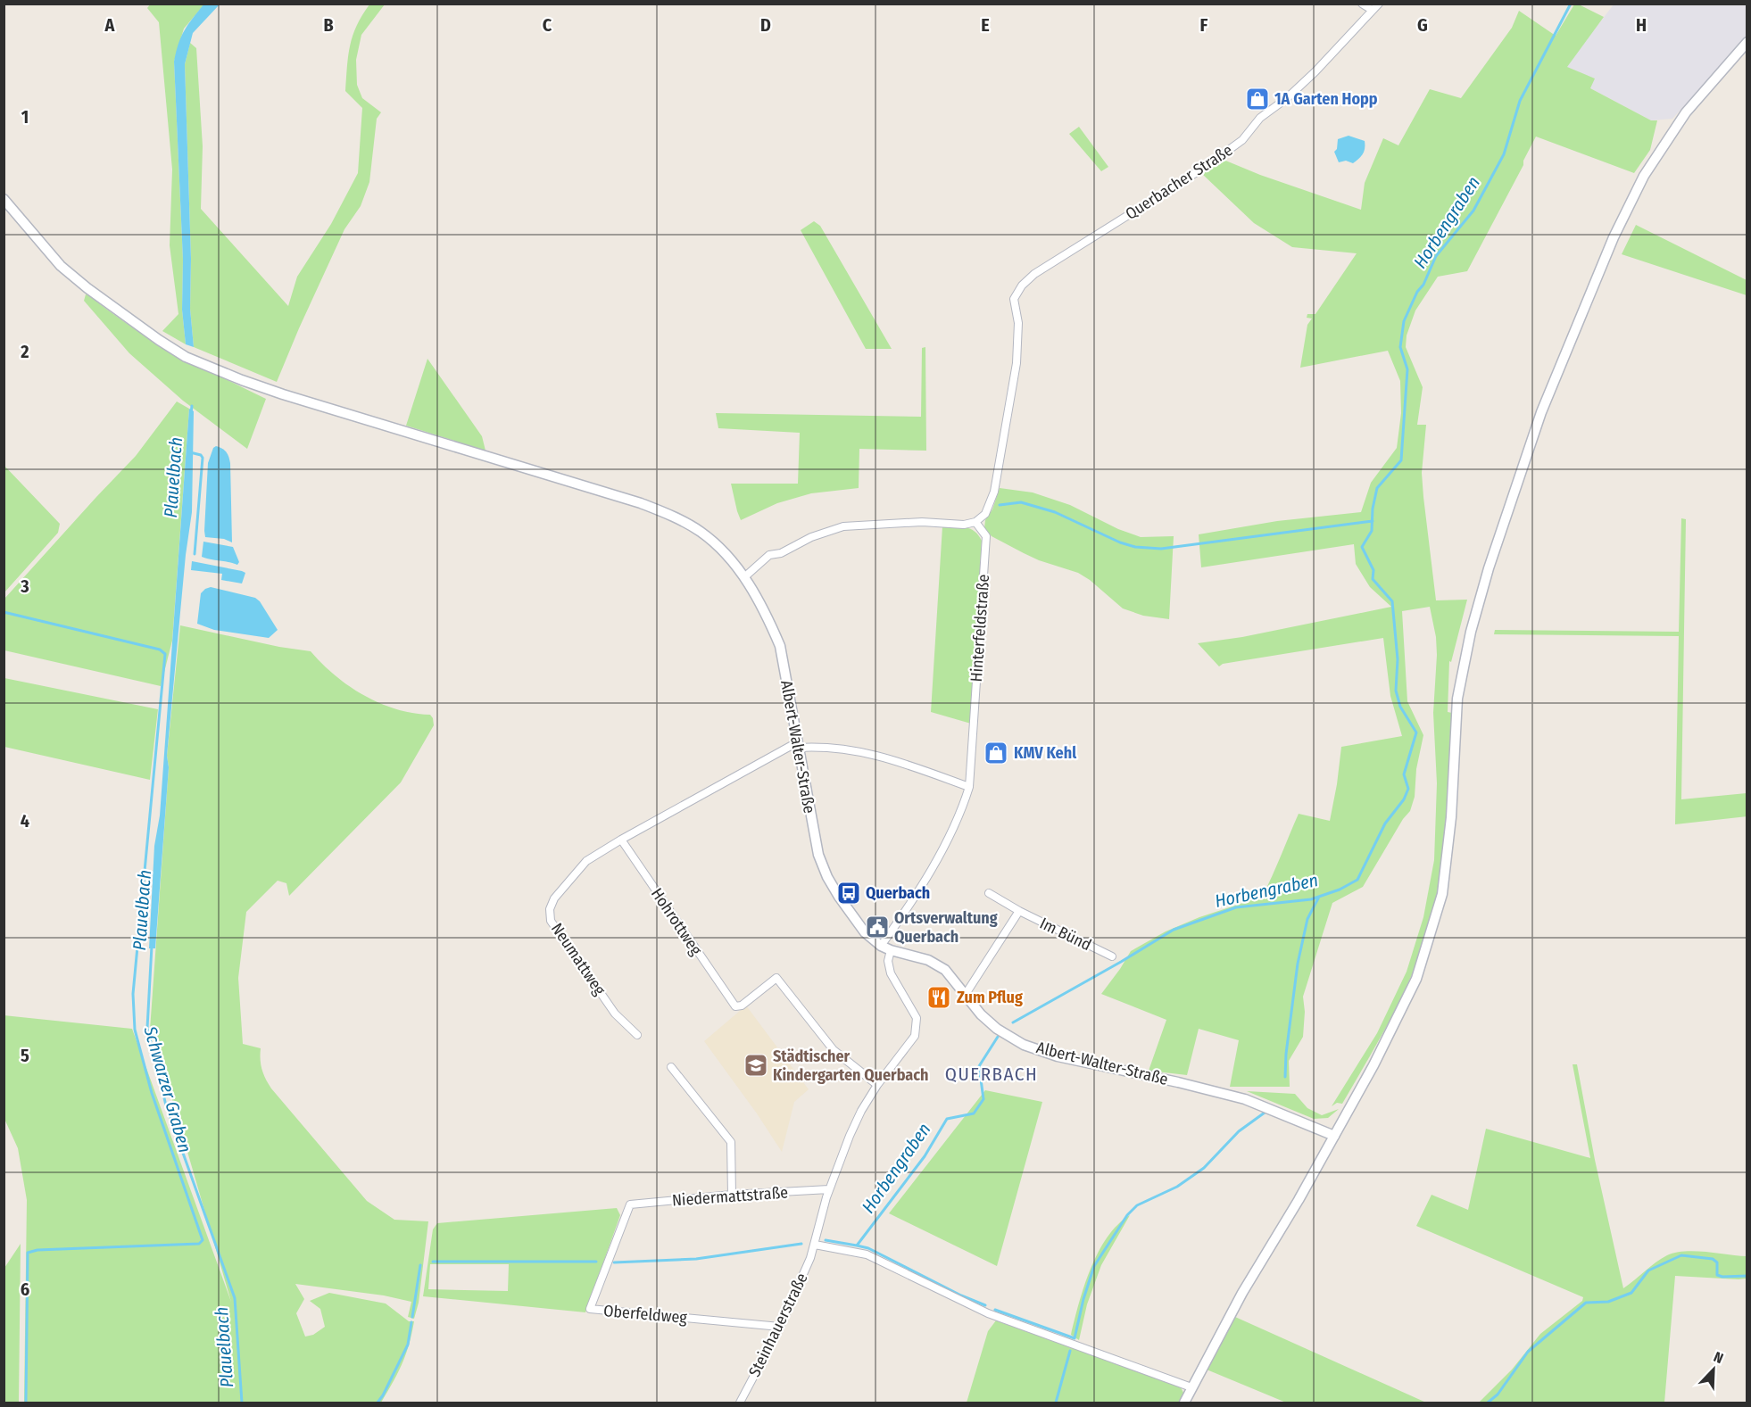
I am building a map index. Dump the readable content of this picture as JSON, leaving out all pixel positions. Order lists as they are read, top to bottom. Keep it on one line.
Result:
{"streets":{"street":["Querbacher Straße","Hinterfeldstraße","Albert-Walter-Straße","Hohrottweg","Im Bünd","Neumattweg","Niedermattstraße","Oberfeldweg","Steinhauerstraße"]},"crossings":[["Querbacher Straße","Hinterfeldstraße"],["Hinterfeldstraße","Albert-Walter-Straße"],["Albert-Walter-Straße","Steinhauerstraße"],["Hohrottweg","Neumattweg"],["Hohrottweg","Steinhauerstraße"],["Niedermattstraße","Oberfeldweg"],["Niedermattstraße","Steinhauerstraße"],["Oberfeldweg","Steinhauerstraße"]],"districts":["QUERBACH"],"water":["Horbengraben","Plauelbach","Schwarzer Graben"],"places":{"shop":["1A Garten Hopp","KMV Kehl"],"bus stop":["Querbach"],"public building":["Ortsverwaltung Querbach"],"restaurant":["Zum Pflug"],"school or university":["Städtischer Kindergarten Querbach"]},"north":"top right","grid":{"columns":["A","B","C","D","E","F","G","H"],"rows":["1","2","3","4","5","6"]}}
